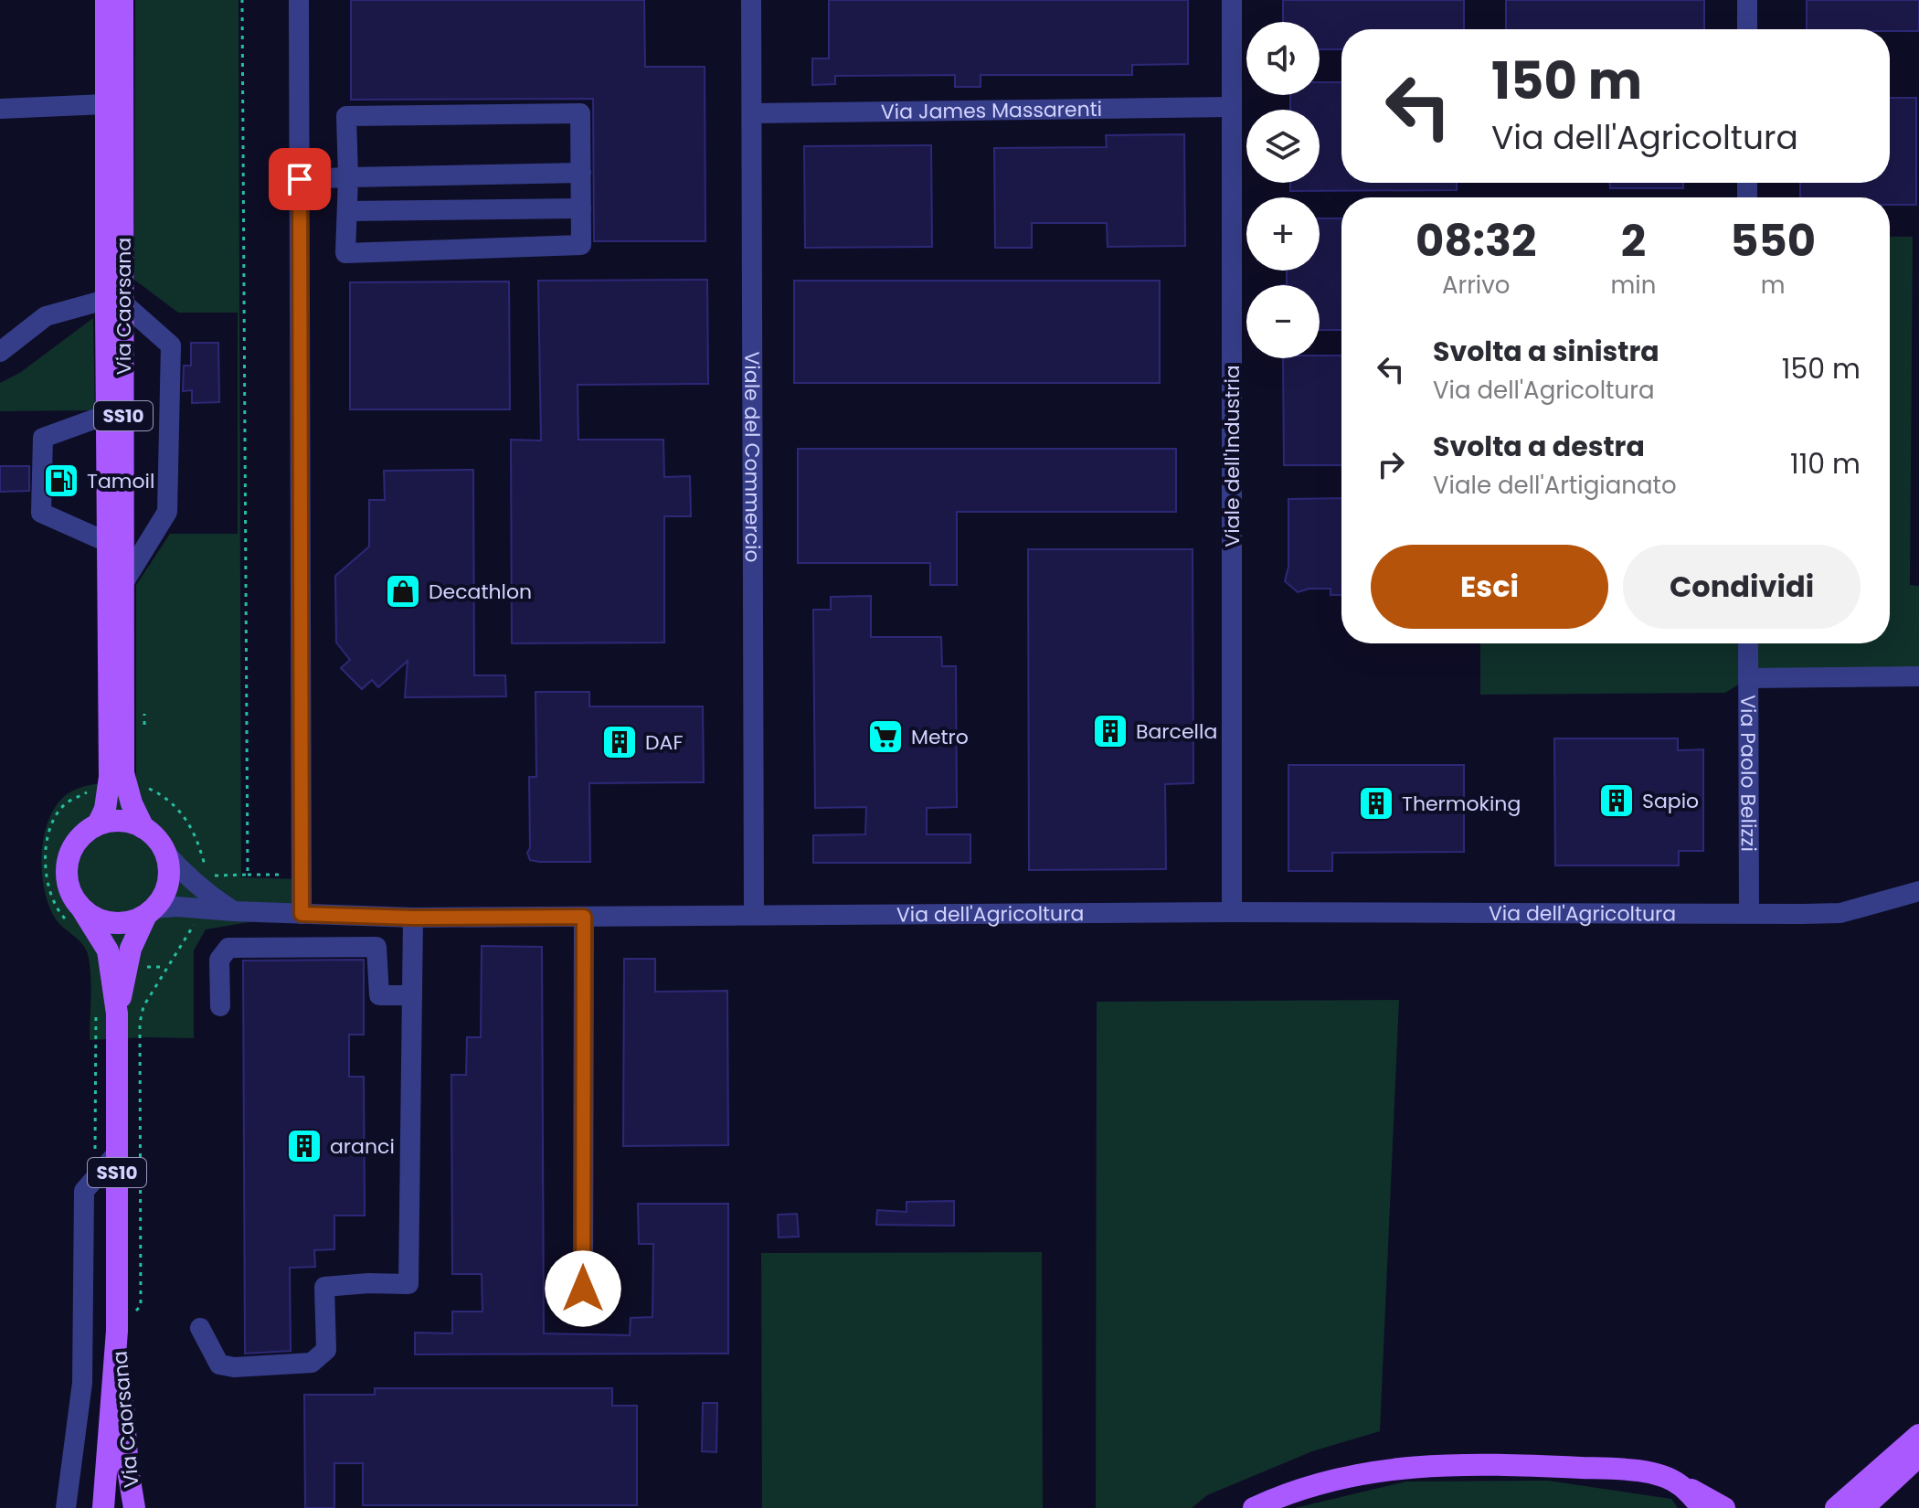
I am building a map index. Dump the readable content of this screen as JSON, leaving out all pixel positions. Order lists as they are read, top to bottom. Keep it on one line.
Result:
{"streets":{"main road":["Via Caorsana","SS10"],"street":["Via James Massarenti","Viale dell'Industria","Viale del Commercio","Via Paolo Belizzi","Via dell'Agricoltura"]},"crossings":[["Via James Massarenti","Viale dell'Industria"],["Via James Massarenti","Viale del Commercio"],["Via Caorsana","SS10"],["Via Caorsana","Via dell'Agricoltura"],["SS10","Via dell'Agricoltura"],["Viale dell'Industria","Via dell'Agricoltura"],["Viale del Commercio","Via dell'Agricoltura"],["Via Paolo Belizzi","Via dell'Agricoltura"]],"places":{"fuel station":["Tamoil"],"shop":["Decathlon"],"building":["Barcella","DAF","Sapio","Thermoking","aranci"],"supermarket":["Metro"]},"page":{"map_buttons":["+","−"],"turn":["150 m","Via dell'Agricoltura"],"eta":["08:32","Arrivo","2","min","550","m"],"list":[{"name":"Svolta a sinistra","note":"Via dell'Agricoltura","value":"150 m"},{"name":"Svolta a destra","note":"Viale dell'Artigianato","value":"110 m"}],"buttons":["Esci","Condividi"]}}
